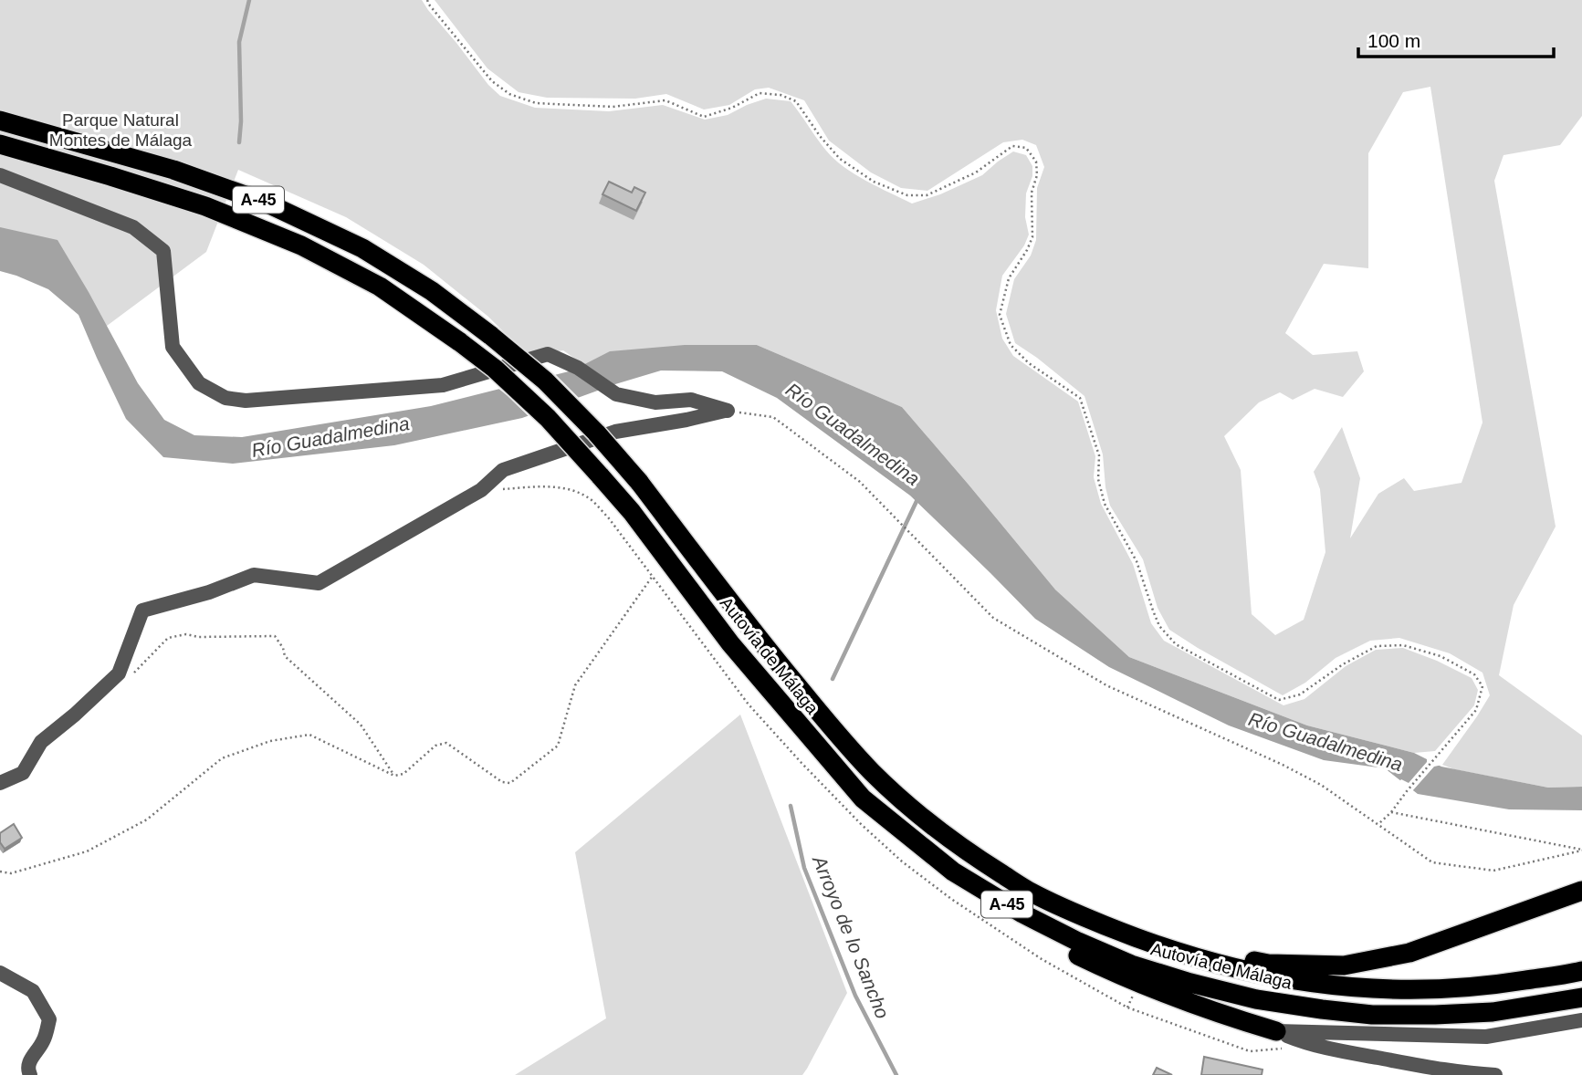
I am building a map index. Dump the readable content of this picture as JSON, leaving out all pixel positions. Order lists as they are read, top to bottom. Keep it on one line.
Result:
{"streets":{"highway":["A-45","Autovía de Málaga"]},"water":["Río Guadalmedina","Arroyo de lo Sancho"],"parks":["Parque Natural Montes de Málaga"],"scale_bar":"100 m"}
